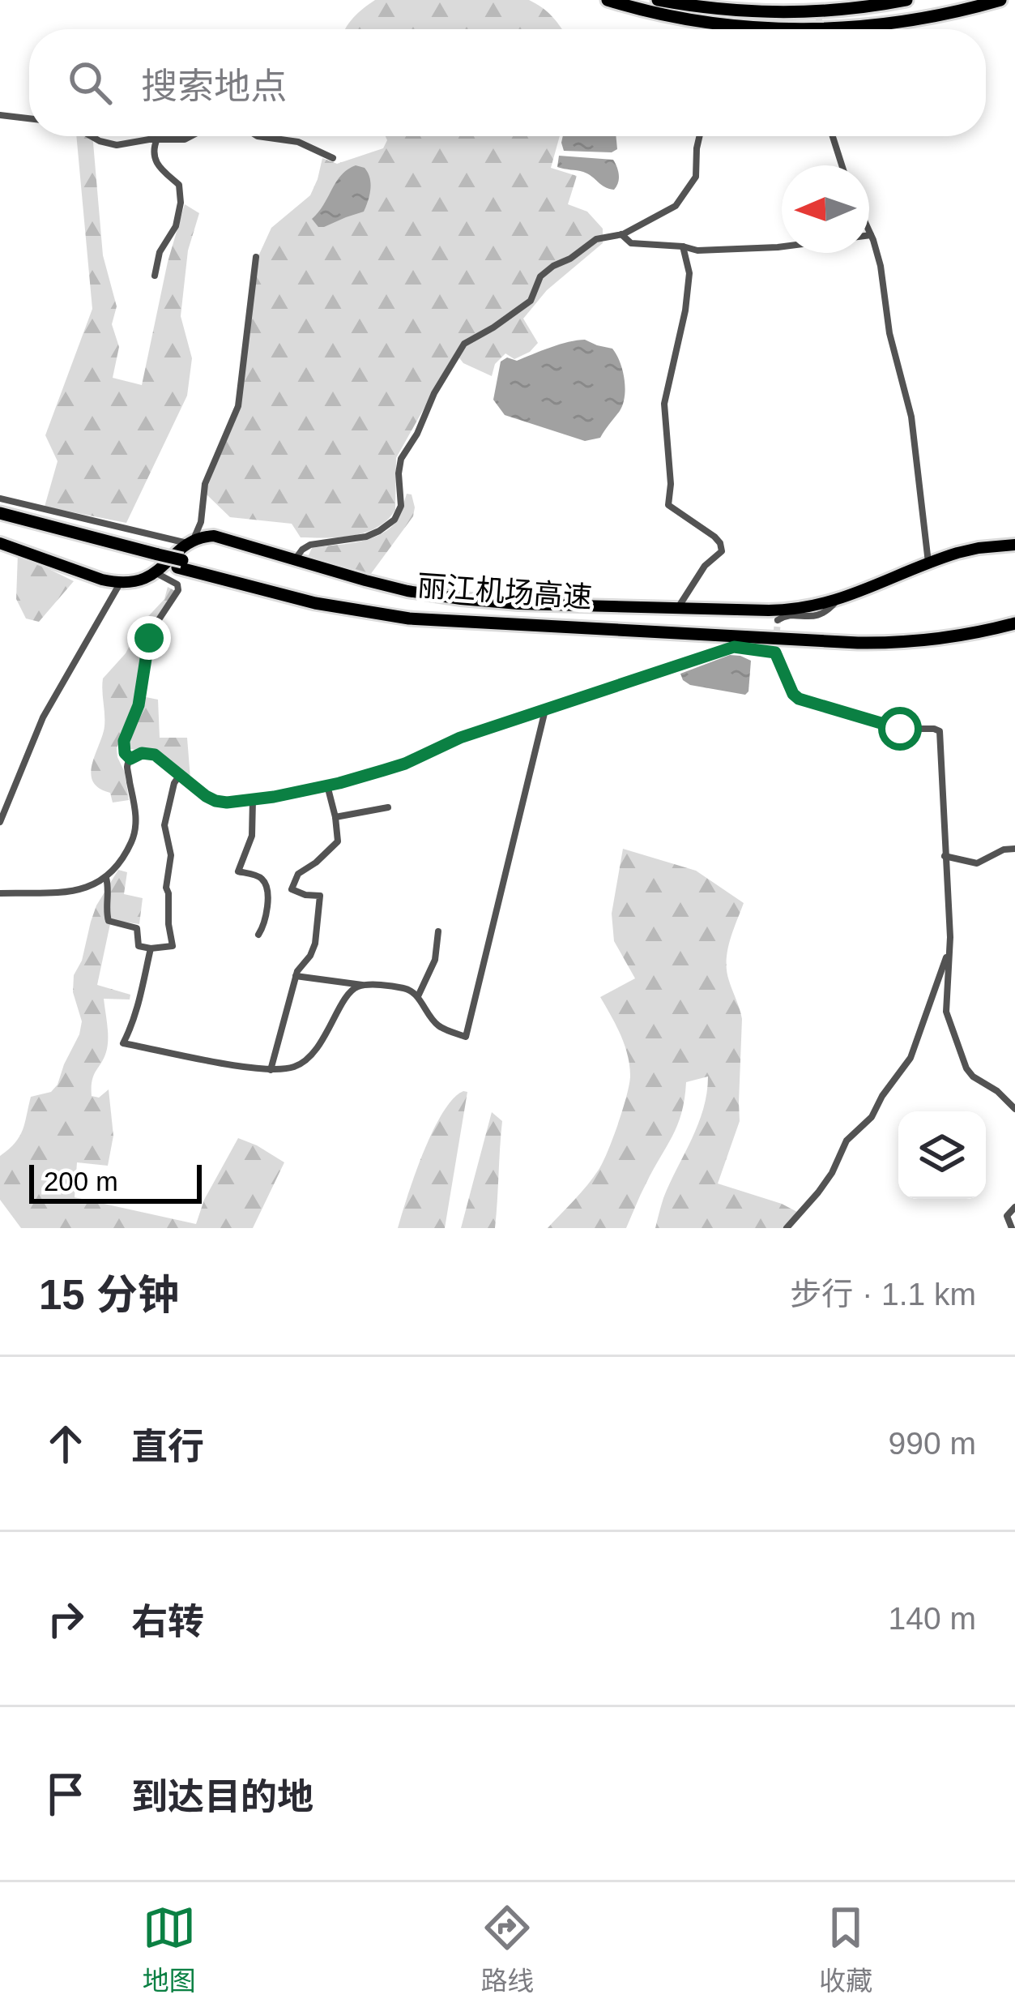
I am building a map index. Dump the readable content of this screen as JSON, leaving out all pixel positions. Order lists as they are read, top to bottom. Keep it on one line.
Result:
{"streets":{"highway":["丽江机场高速"]},"scale_bar":"200 m","north":"left","page":{"search":"搜索地点","scale":"200 m","heading":["15 分钟","步行 · 1.1 km"],"list":[["直行","990 m"],["右转","140 m"],"到达目的地"],"nav":["地图","路线","收藏"]}}
